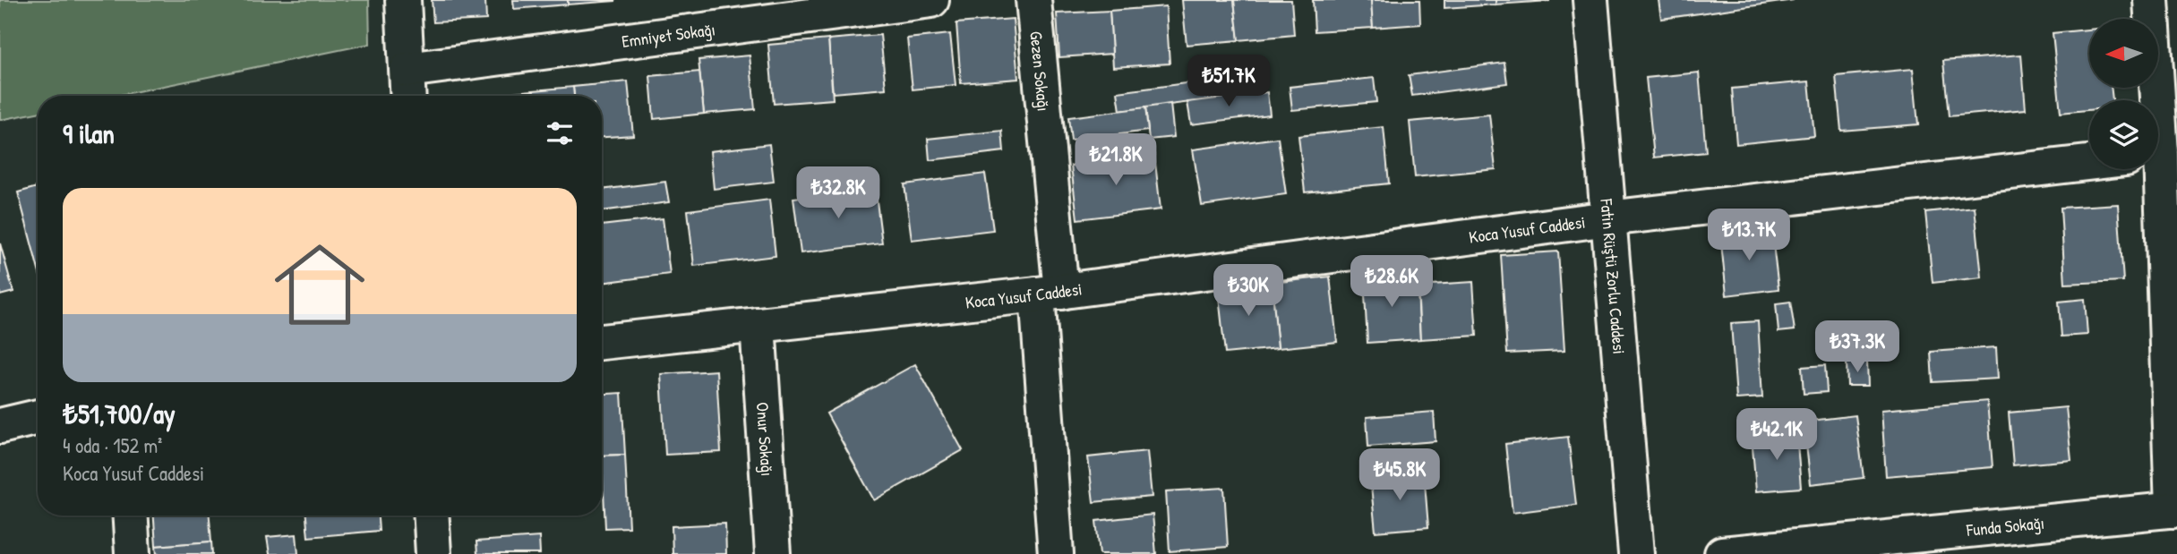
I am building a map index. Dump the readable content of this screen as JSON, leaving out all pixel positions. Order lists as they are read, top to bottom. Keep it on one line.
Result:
{"streets":{"street":["Emniyet Sokağı","Gezen Sokağı","Koca Yusuf Caddesi","Fatin Rüştü Zorlu Caddesi","Onur Sokağı","Funda Sokağı"]},"crossings":[["Gezen Sokağı","Koca Yusuf Caddesi"],["Koca Yusuf Caddesi","Fatin Rüştü Zorlu Caddesi"],["Koca Yusuf Caddesi","Onur Sokağı"]],"north":"left","page":{"price":["₺51.7K","₺21.8K","₺32.8K","₺13.7K","₺28.6K","₺30K","₺37.3K","₺42.1K","₺45.8K"],"heading":"9 ilan","list":[{"name":"₺51,700/ay","note":"4 oda · 152 m² · Koca Yusuf Caddesi"}]}}
